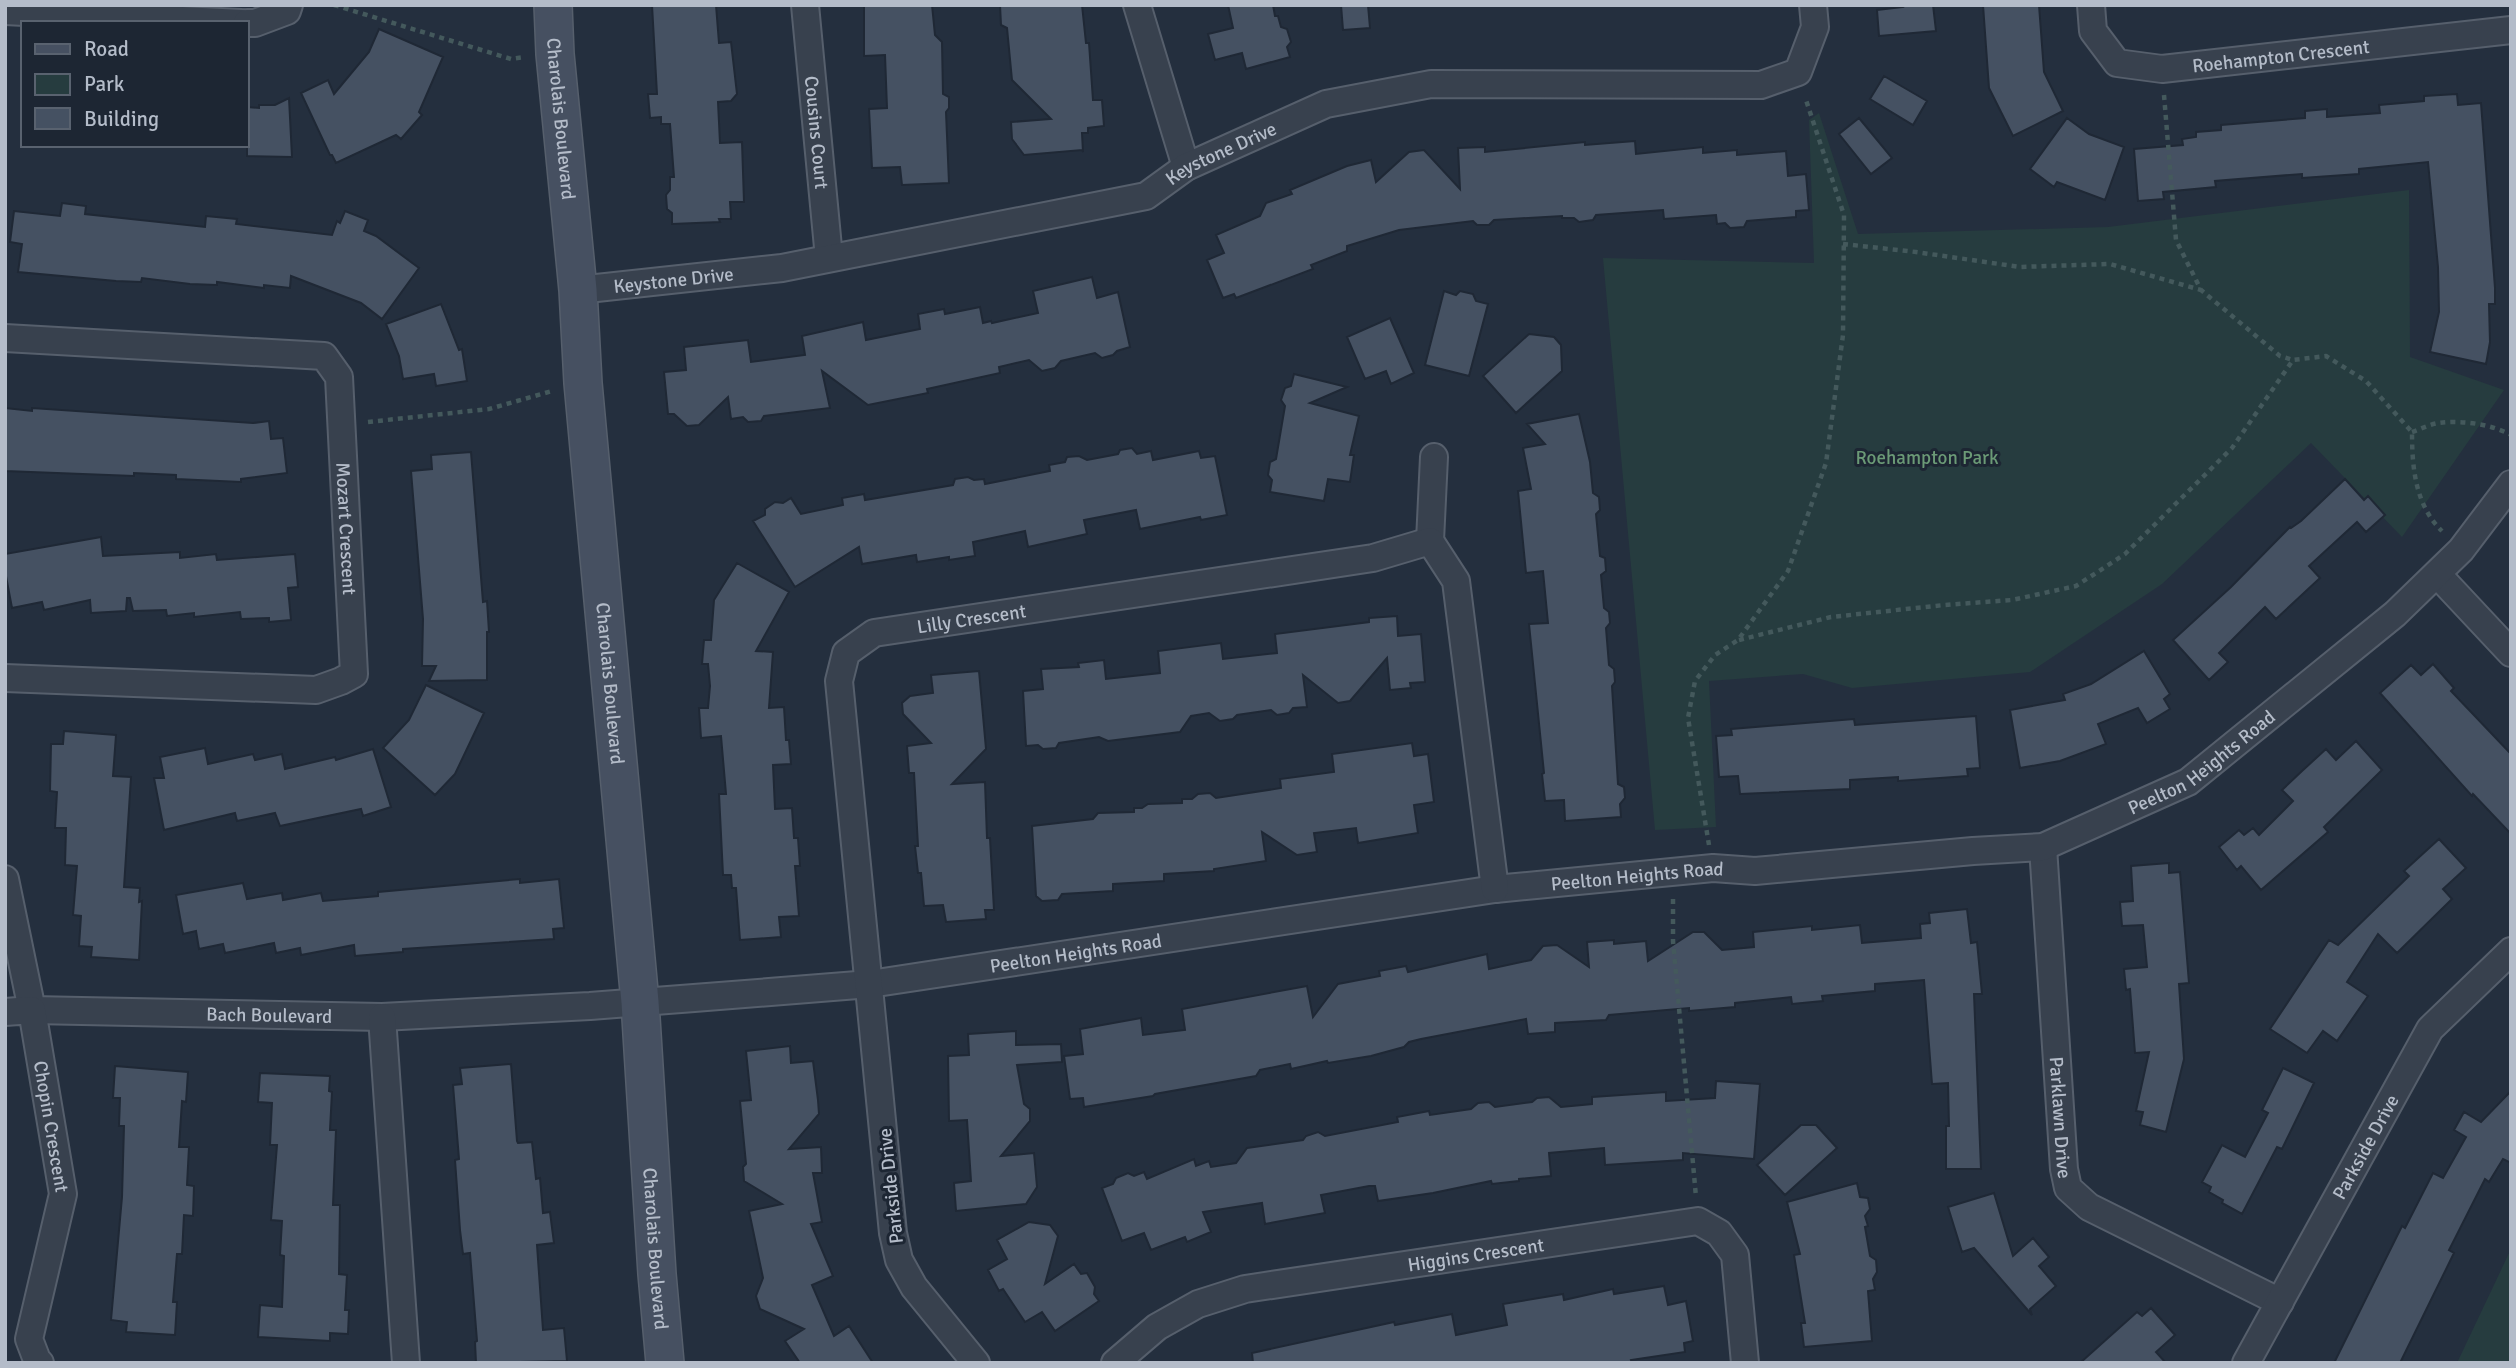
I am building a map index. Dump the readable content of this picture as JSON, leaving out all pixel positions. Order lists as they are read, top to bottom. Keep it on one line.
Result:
{"streets":{"street":["Roehampton Crescent","Charolais Boulevard","Cousins Court","Keystone Drive","Mozart Crescent","Lilly Crescent","Peelton Heights Road","Bach Boulevard","Parklawn Drive","Chopin Crescent","Parkside Drive","Higgins Crescent"]},"crossings":[["Charolais Boulevard","Keystone Drive"],["Charolais Boulevard","Peelton Heights Road"],["Charolais Boulevard","Bach Boulevard"],["Cousins Court","Keystone Drive"],["Lilly Crescent","Peelton Heights Road"],["Lilly Crescent","Parkside Drive"],["Peelton Heights Road","Bach Boulevard"],["Peelton Heights Road","Parklawn Drive"],["Peelton Heights Road","Parkside Drive"],["Bach Boulevard","Chopin Crescent"],["Parklawn Drive","Parkside Drive"]],"parks":["Roehampton Park"],"legend":["Road","Park","Building"]}
